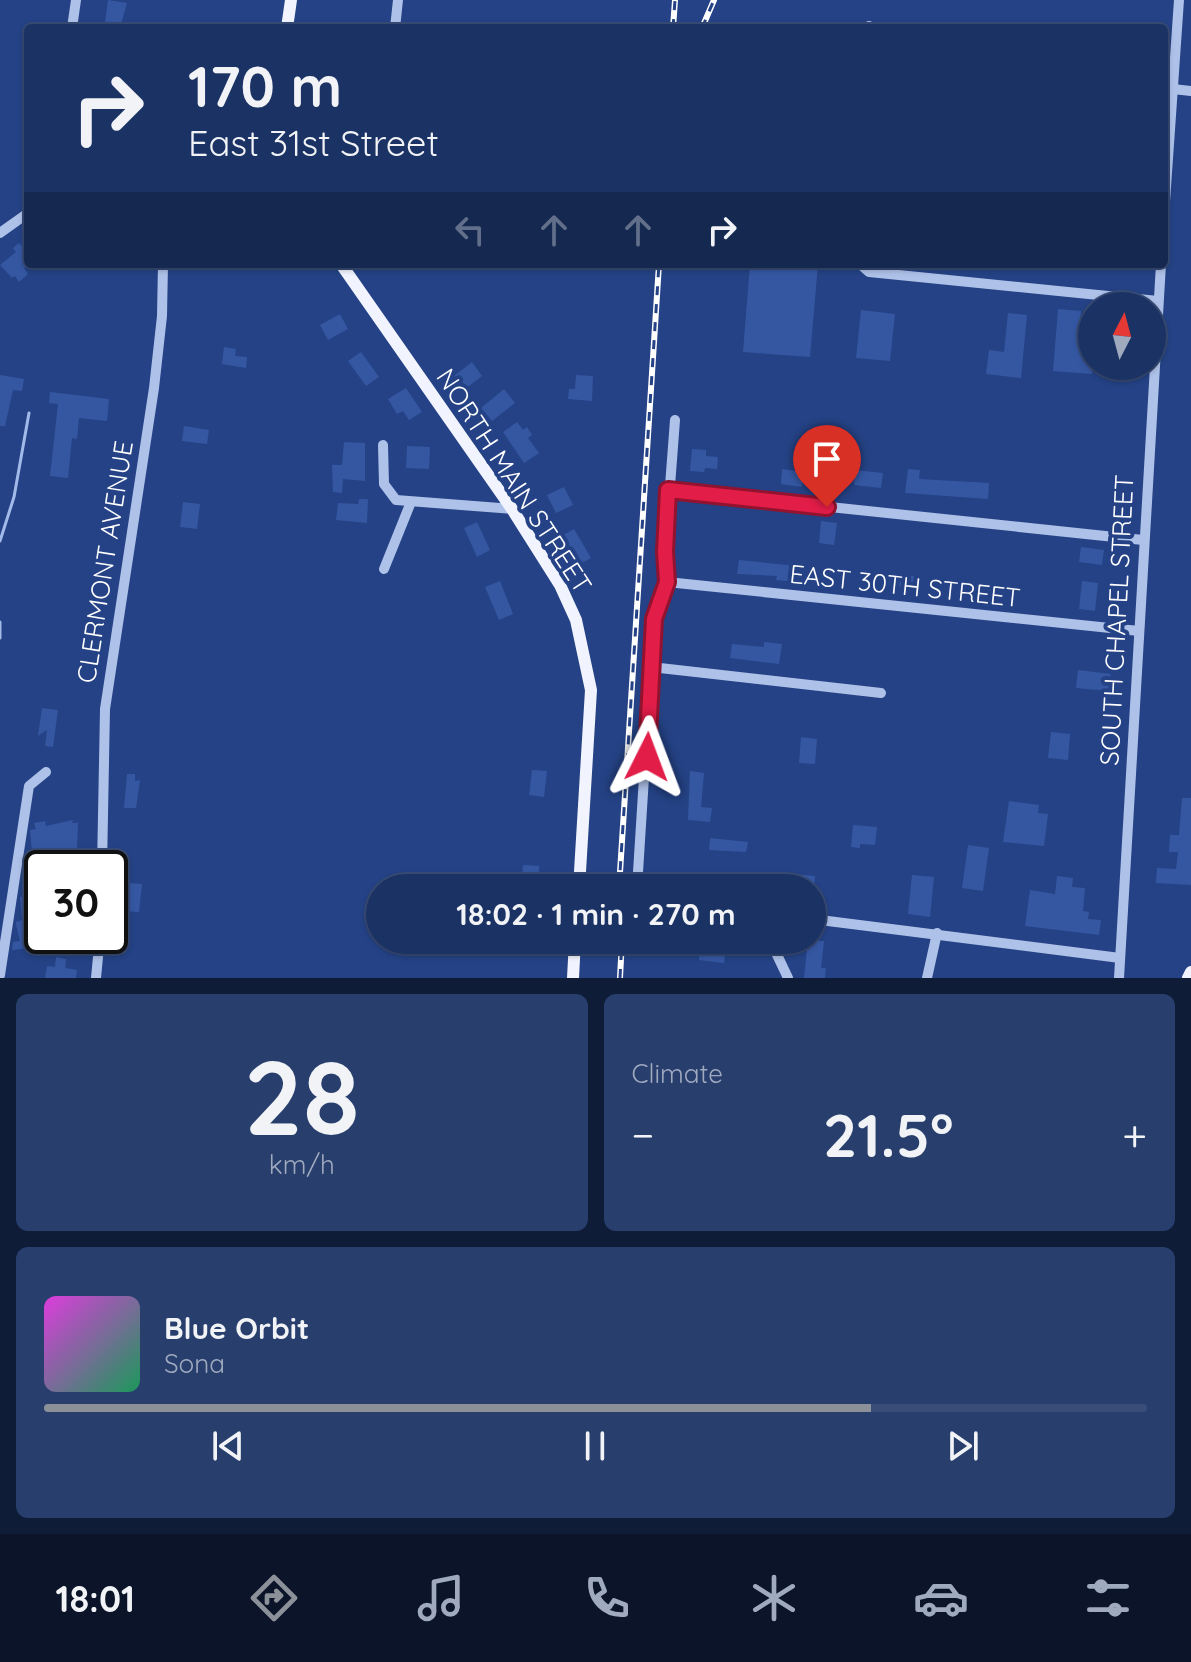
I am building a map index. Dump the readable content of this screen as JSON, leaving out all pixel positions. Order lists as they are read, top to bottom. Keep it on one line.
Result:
{"streets":{"main road":["NORTH MAIN STREET"],"street":["CLERMONT AVENUE","EAST 30TH STREET","SOUTH CHAPEL STREET"]},"crossings":[["EAST 30TH STREET","SOUTH CHAPEL STREET"]],"north":"top","page":{"turn":["170 m","East 31st Street"],"limit":"30","trip":"18:02 · 1 min · 270 m","tile":[["28","km/h"],"Climate"],"heat":["−","21.5°","+"],"song":["Blue Orbit","Sona"],"tabs":"18:01"}}
